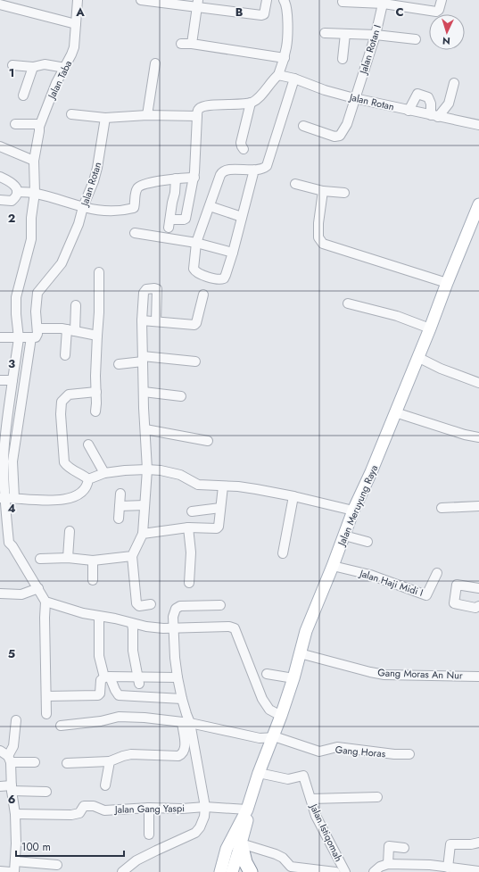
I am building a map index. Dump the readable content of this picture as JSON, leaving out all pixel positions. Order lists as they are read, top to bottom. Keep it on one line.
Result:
{"streets":{"main road":["Jalan Meruyung Raya"],"street":["Jalan Rotan I","Jalan Taba","Jalan Rotan","Jalan Haji Midi I","Gang Moras An Nur","Gang Horas","Jalan Gang Yaspi","Jalan Istiqomah"]},"crossings":[["Jalan Rotan I","Jalan Rotan"],["Jalan Meruyung Raya","Jalan Haji Midi I"],["Jalan Meruyung Raya","Gang Moras An Nur"],["Jalan Meruyung Raya","Gang Horas"],["Jalan Meruyung Raya","Jalan Gang Yaspi"],["Jalan Meruyung Raya","Jalan Istiqomah"]],"scale_bar":"100 m","north":"bottom","grid":{"columns":["A","B","C"],"rows":["1","2","3","4","5","6"]}}
